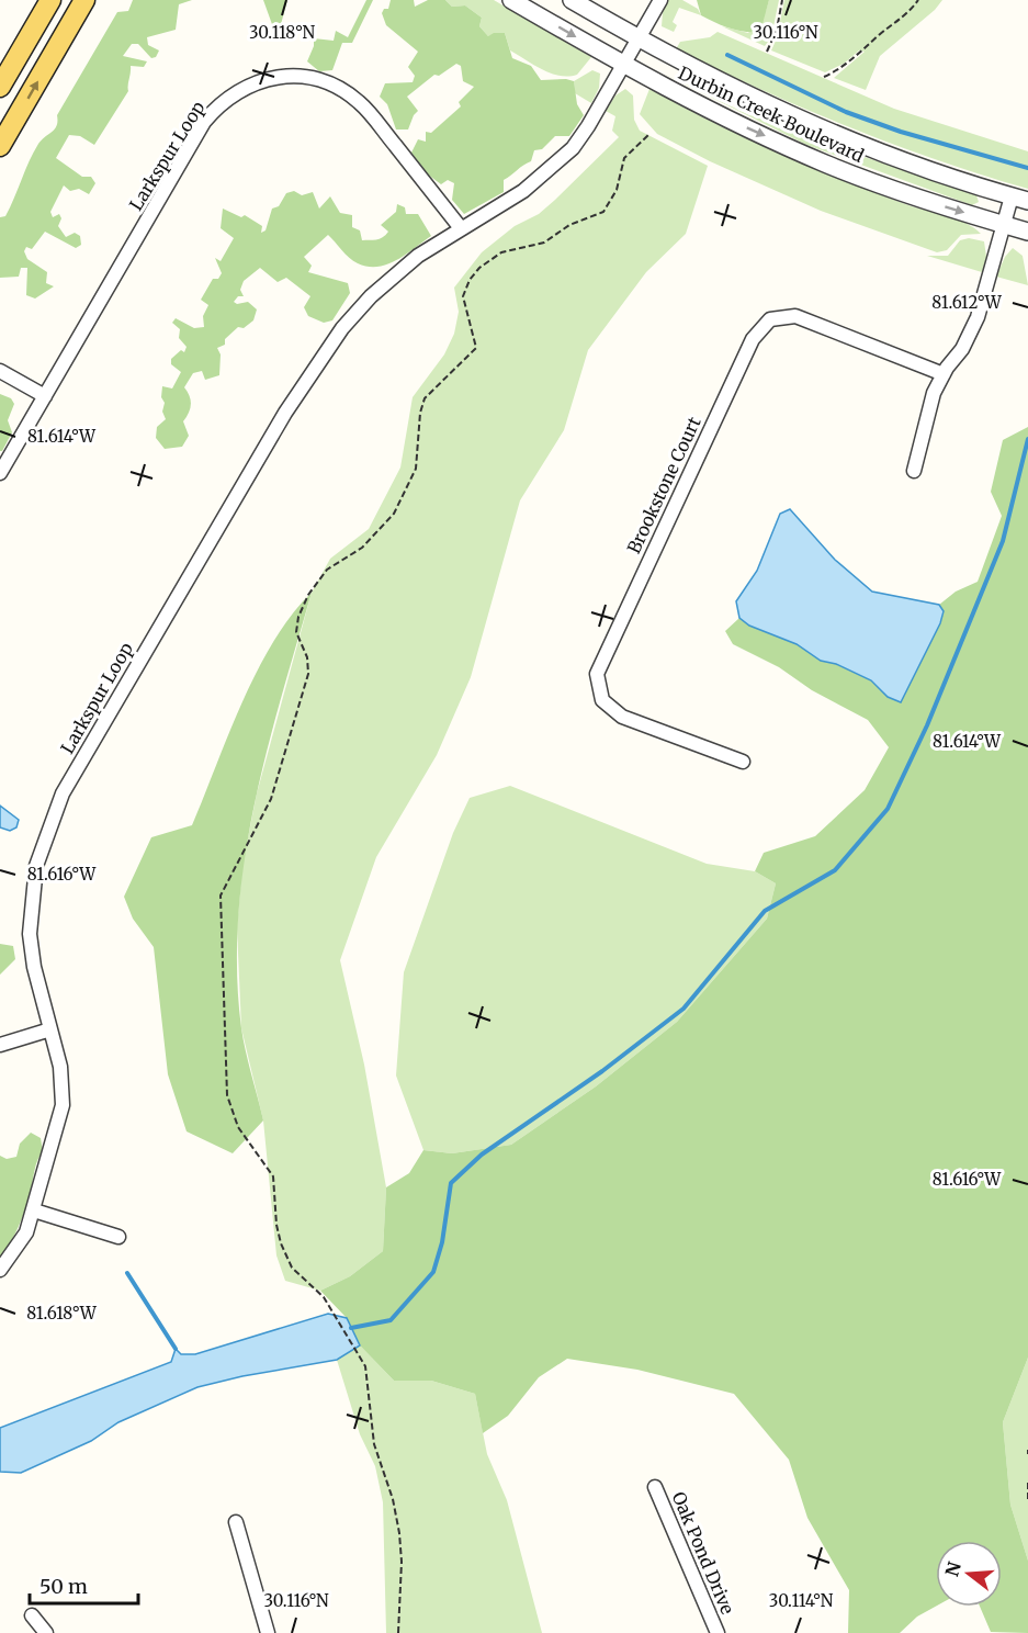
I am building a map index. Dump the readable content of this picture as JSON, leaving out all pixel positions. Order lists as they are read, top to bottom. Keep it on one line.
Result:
{"streets":{"street":["Durbin Creek Boulevard","Larkspur Loop","Brookstone Court","Oak Pond Drive"]},"crossings":[["Durbin Creek Boulevard","Larkspur Loop"]],"scale_bar":"50 m","north":"left","coordinates":["30.118°N","30.116°N","81.612°W","81.614°W","81.616°W","81.618°W","30.114°N"]}
